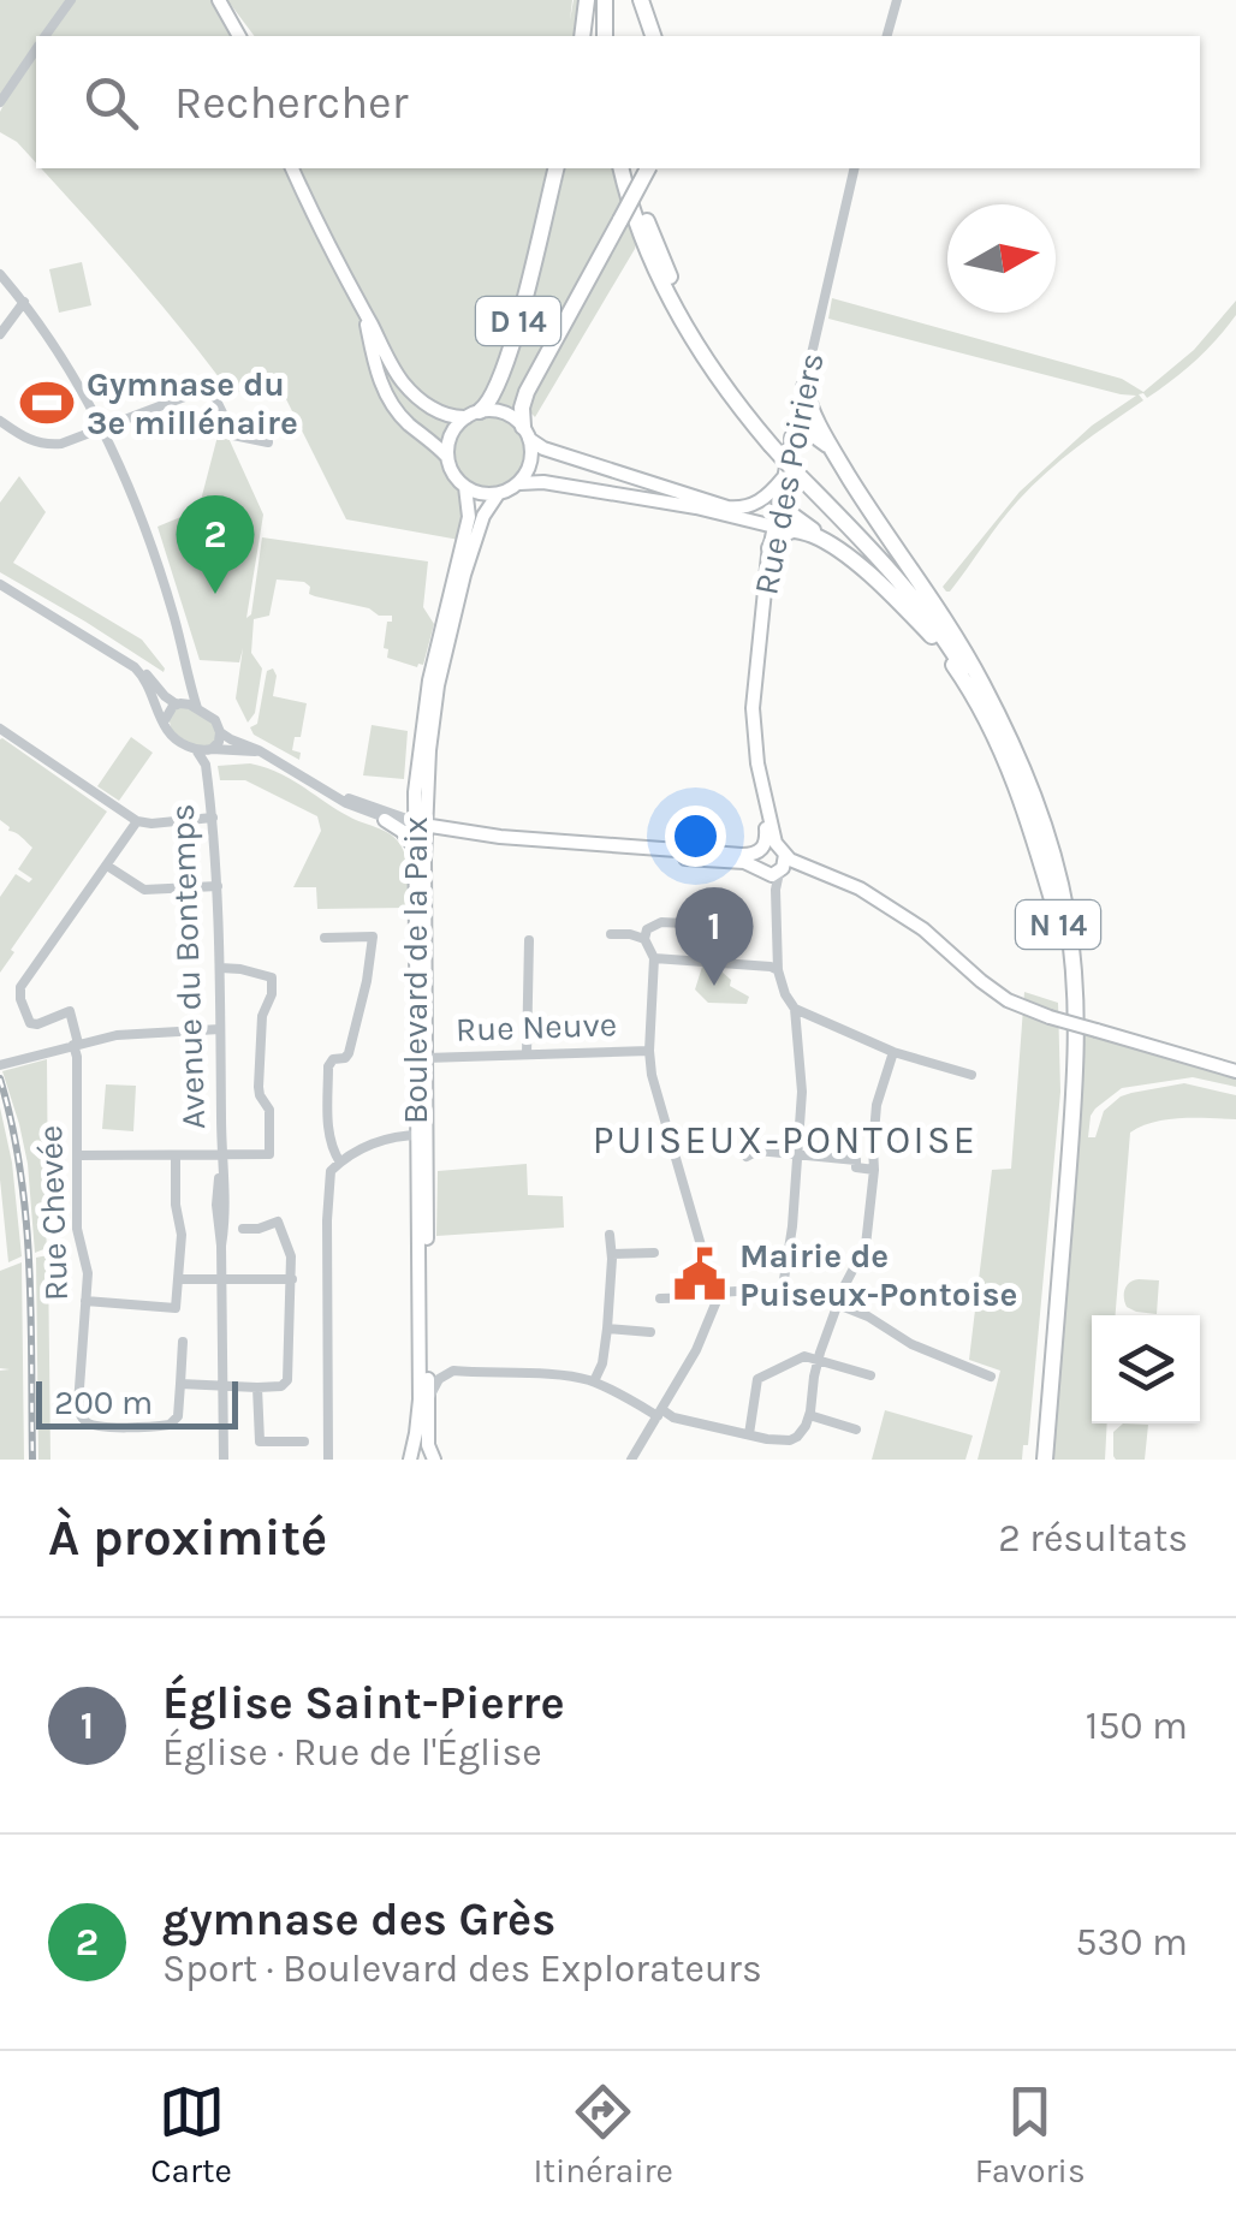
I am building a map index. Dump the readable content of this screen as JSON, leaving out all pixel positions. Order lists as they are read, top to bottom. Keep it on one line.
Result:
{"streets":{"highway":["D 14","N 14"],"main road":["Rue des Poiriers","Boulevard de la Paix"],"street":["Avenue du Bontemps","Rue Neuve","Rue Chevée"]},"crossings":[["D 14","Boulevard de la Paix"],["Rue des Poiriers","N 14"],["Boulevard de la Paix","Rue Neuve"]],"districts":["PUISEUX-PONTOISE"],"places":{"sports":["Gymnase du 3e millénaire"],"public building":["Mairie de Puiseux-Pontoise"]},"scale_bar":"200 m","north":"right","page":{"search":"Rechercher","pins":["2","1"],"scale":"200 m","heading":["À proximité","2 résultats"],"list":[{"mark":"1","name":"Église Saint-Pierre","note":"Église · Rue de l'Église","value":"150 m"},{"mark":"2","name":"gymnase des Grès","note":"Sport · Boulevard des Explorateurs","value":"530 m"}],"nav":["Carte","Itinéraire","Favoris"]}}
